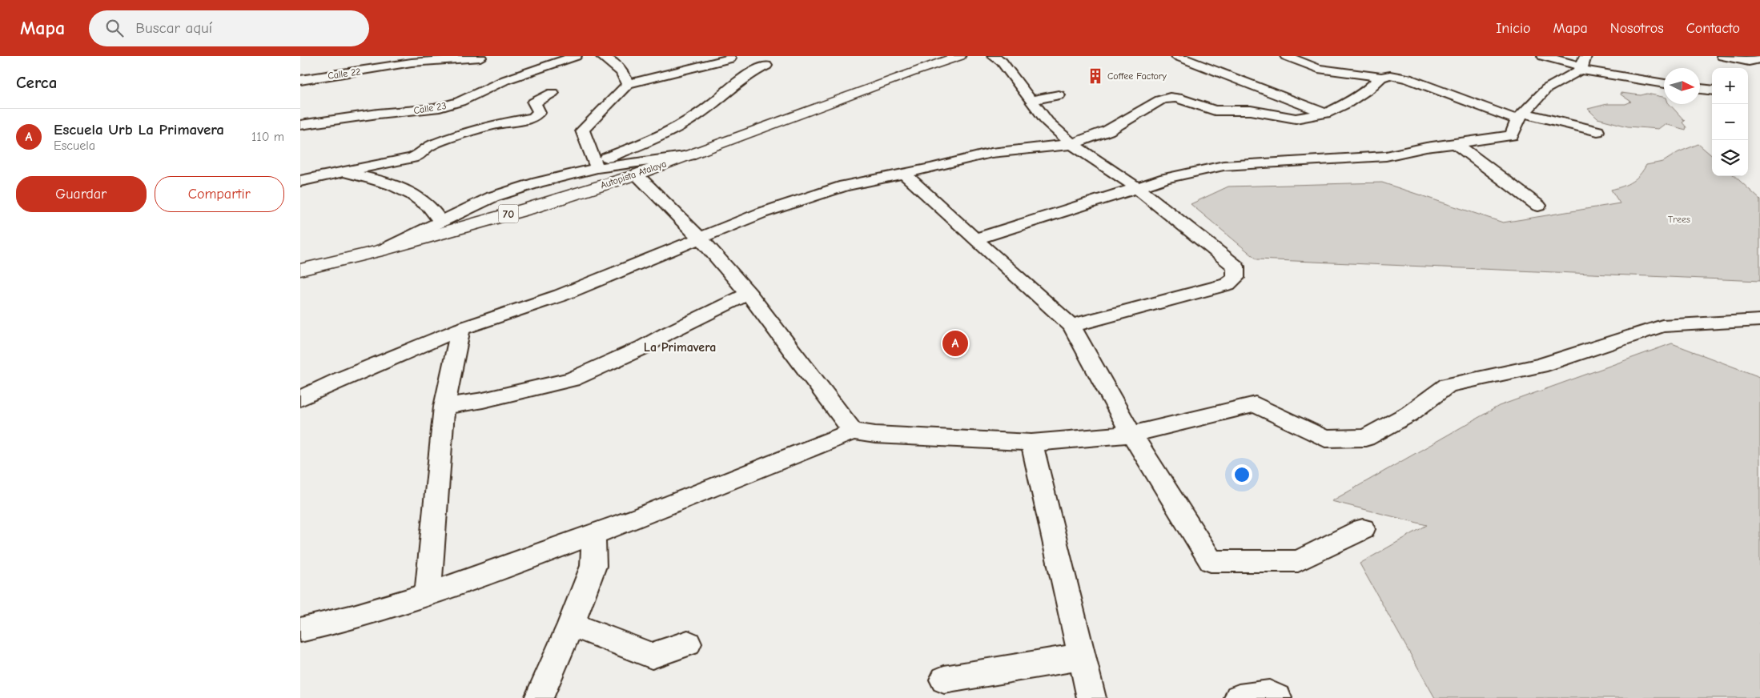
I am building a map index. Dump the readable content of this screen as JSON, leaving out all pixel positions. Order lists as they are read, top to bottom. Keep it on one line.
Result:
{"streets":{"main road":["Autopista Atalaya","70"],"street":["Calle 22","Calle 23"]},"districts":["La Primavera"],"parks":["Trees"],"places":{"building":["Coffee Factory"]},"north":"right","page":{"header":"Mapa","search":"Buscar aquí","nav":["Inicio","Mapa","Nosotros","Contacto"],"heading":"Cerca","map_buttons":["+","−"],"list":[{"mark":"A","name":"Escuela Urb La Primavera","note":"Escuela","value":"110 m"}],"buttons":["Guardar","Compartir"],"pins":"A"}}
